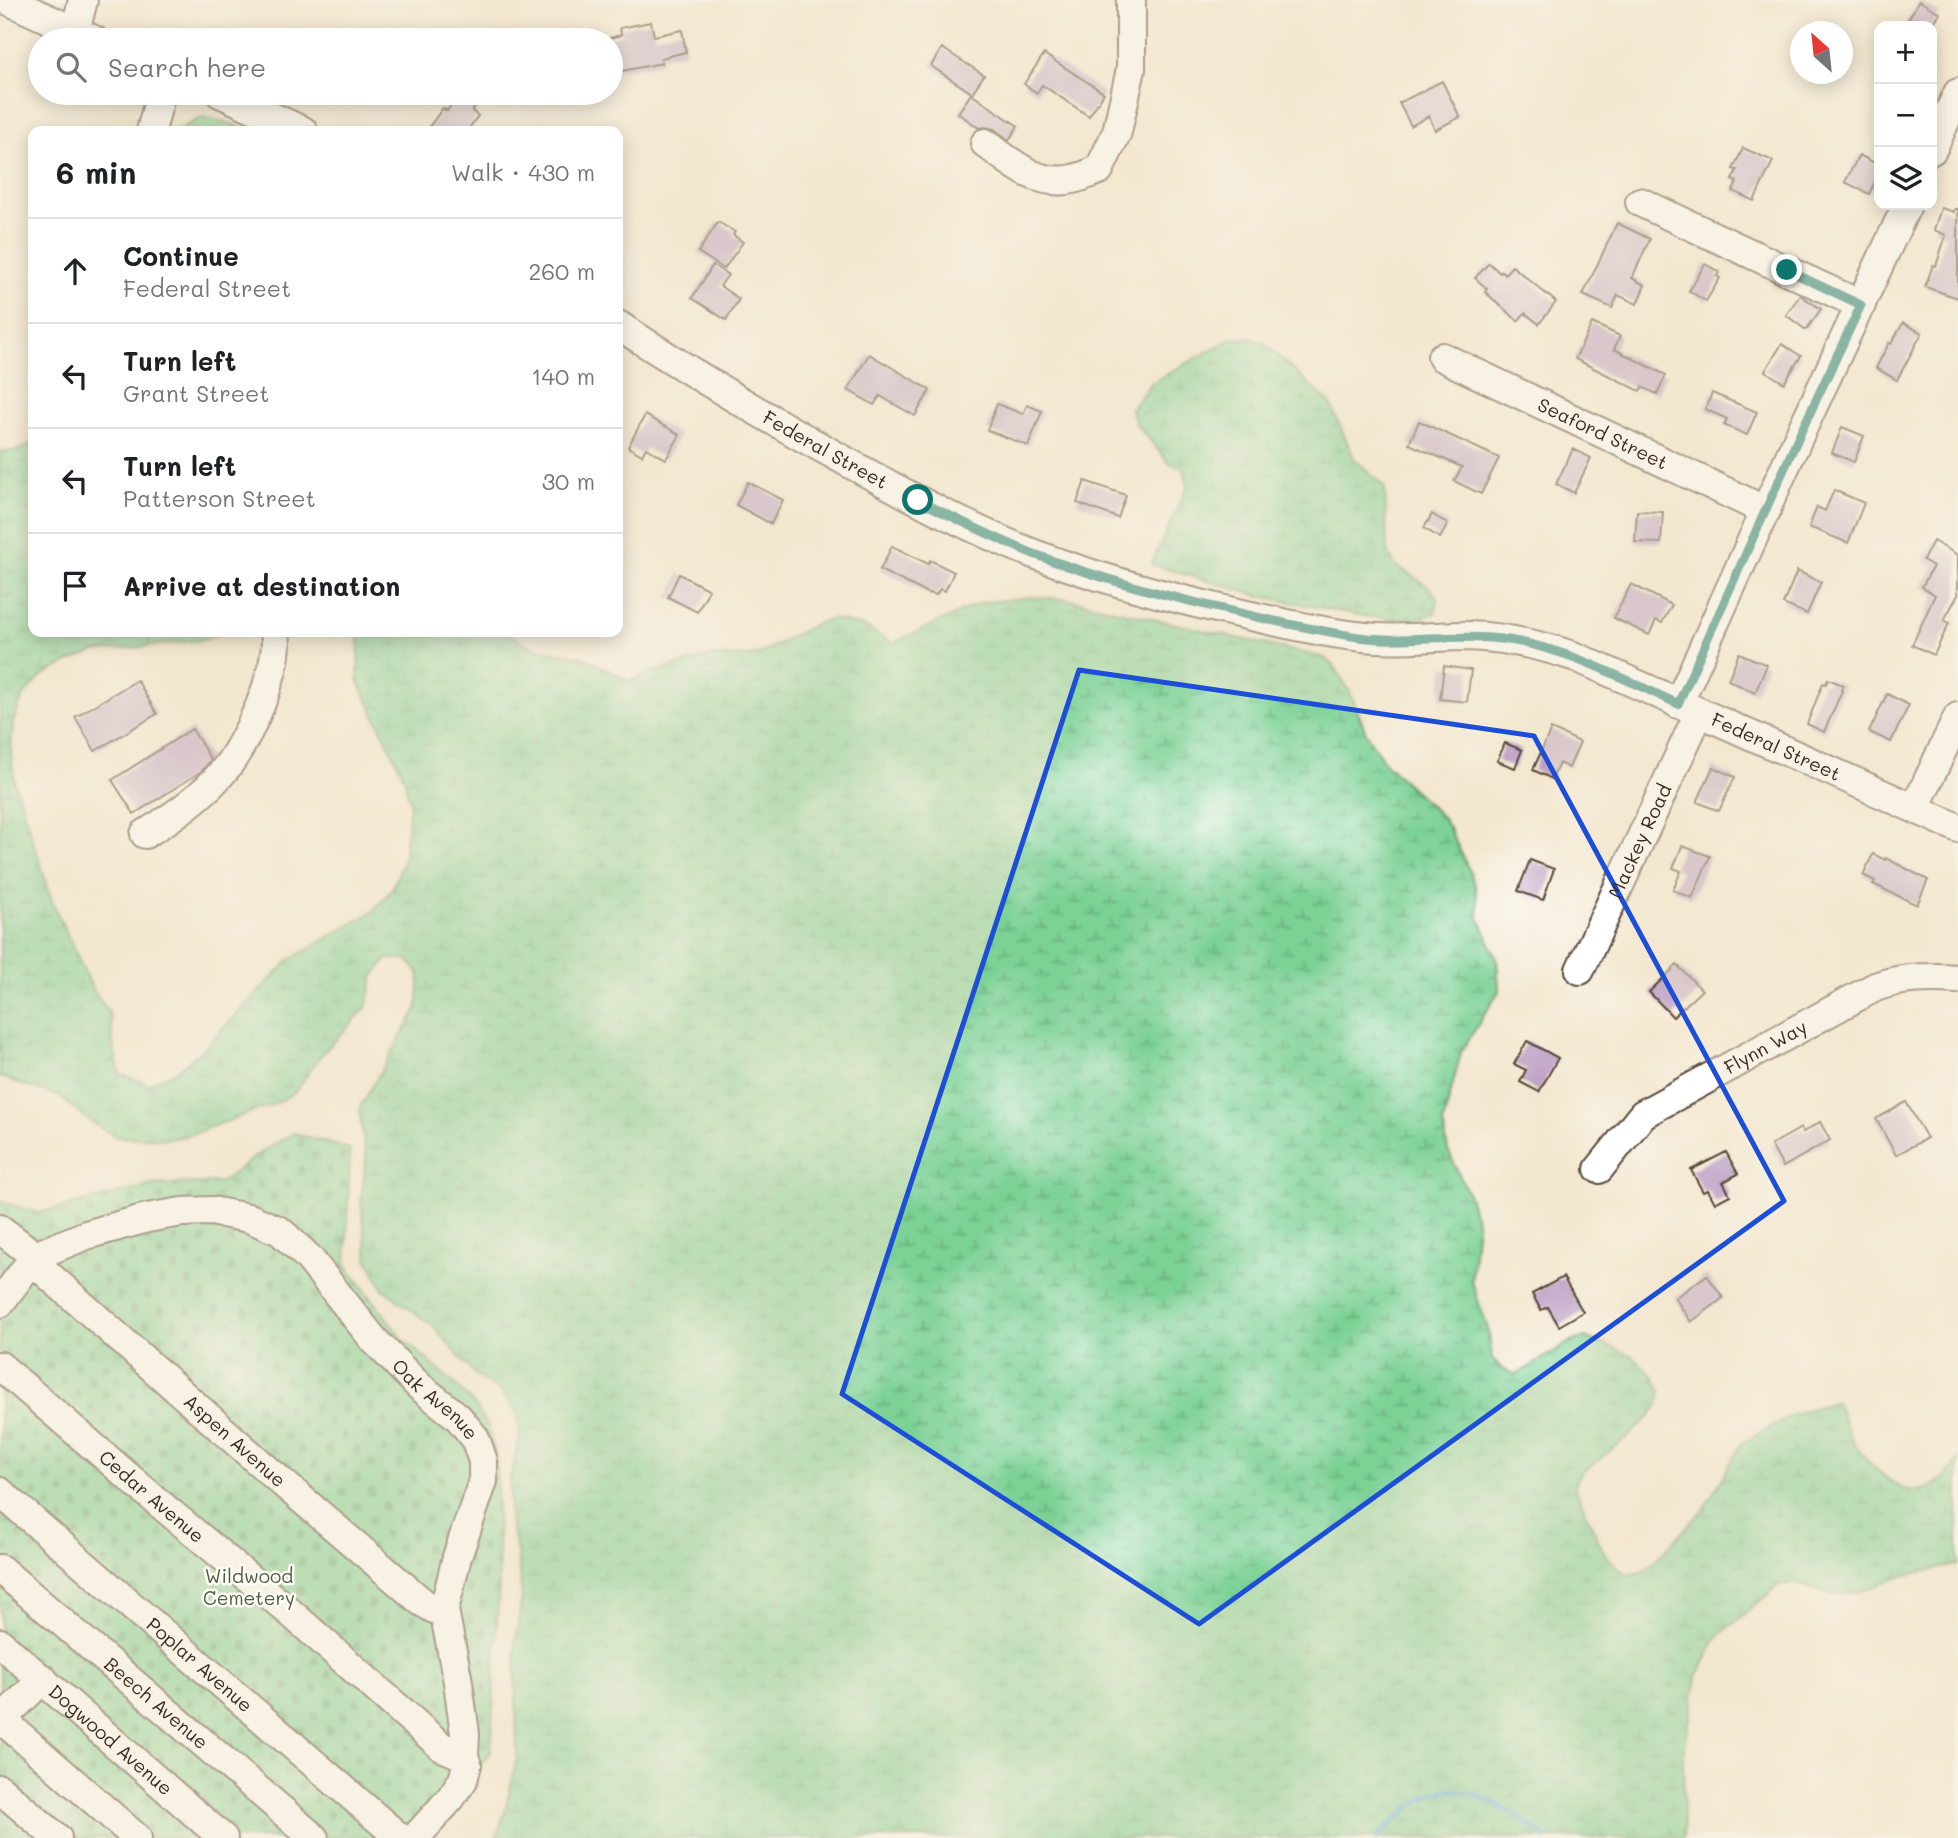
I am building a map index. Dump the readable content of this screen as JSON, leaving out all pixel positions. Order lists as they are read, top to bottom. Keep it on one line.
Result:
{"streets":{"street":["Seaford Street","Federal Street","Mackey Road","Flynn Way","Oak Avenue","Aspen Avenue","Cedar Avenue","Poplar Avenue","Beech Avenue","Dogwood Avenue"]},"crossings":[["Seaford Street","Mackey Road"],["Federal Street","Mackey Road"],["Oak Avenue","Aspen Avenue"],["Oak Avenue","Cedar Avenue"]],"parks":["Wildwood Cemetery"],"north":"top left","page":{"map_buttons":["+","−"],"search":"Search here","heading":["6 min","Walk · 430 m"],"list":[["Continue","Federal Street","260 m"],["Turn left","Grant Street","140 m"],["Turn left","Patterson Street","30 m"],"Arrive at destination"]}}
